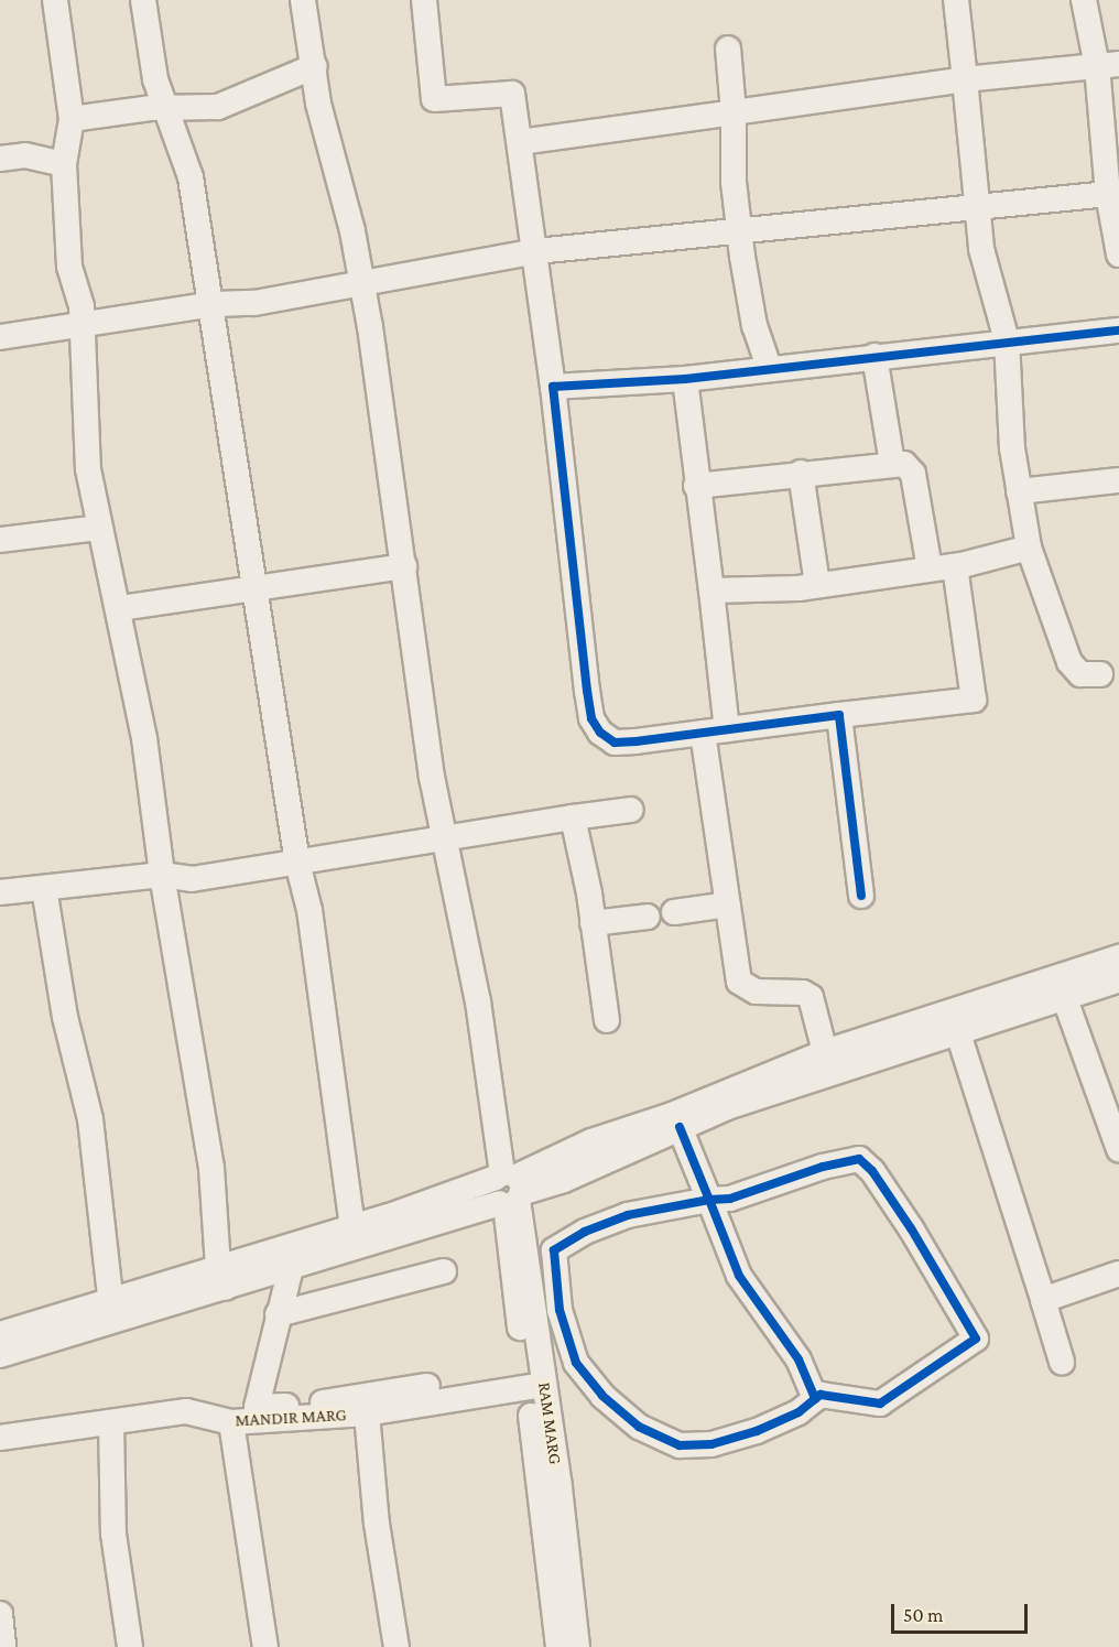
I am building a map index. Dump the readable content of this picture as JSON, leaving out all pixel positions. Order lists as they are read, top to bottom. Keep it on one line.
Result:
{"streets":{"street":["MANDIR MARG","RAM MARG"]},"crossings":[["MANDIR MARG","RAM MARG"]],"scale_bar":"50 m"}
